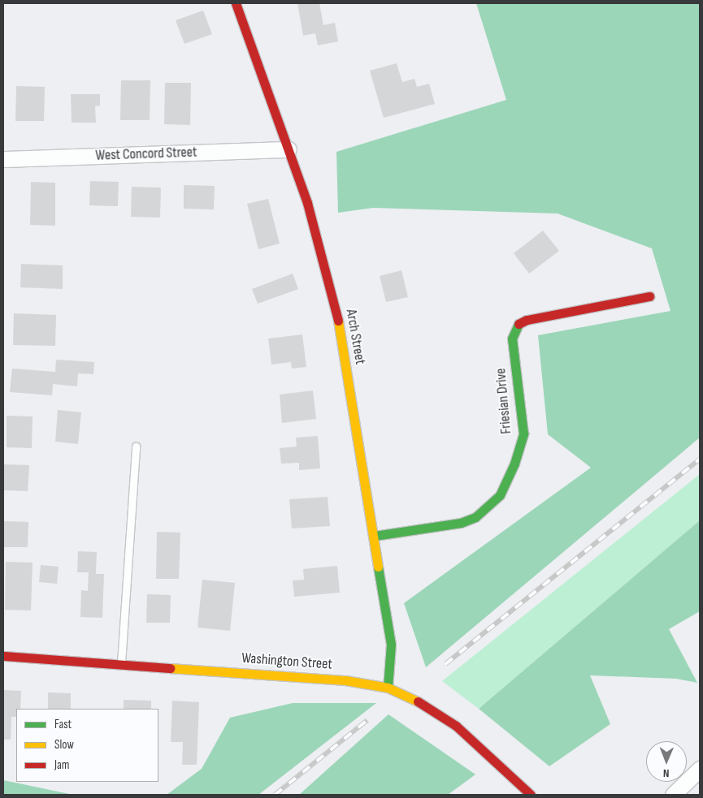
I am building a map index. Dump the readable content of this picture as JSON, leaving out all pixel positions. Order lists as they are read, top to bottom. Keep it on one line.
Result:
{"streets":{"street":["West Concord Street","Arch Street","Friesian Drive","Washington Street"]},"crossings":[["West Concord Street","Arch Street"],["Arch Street","Friesian Drive"],["Arch Street","Washington Street"]],"legend":["Fast","Slow","Jam"],"north":"bottom"}
